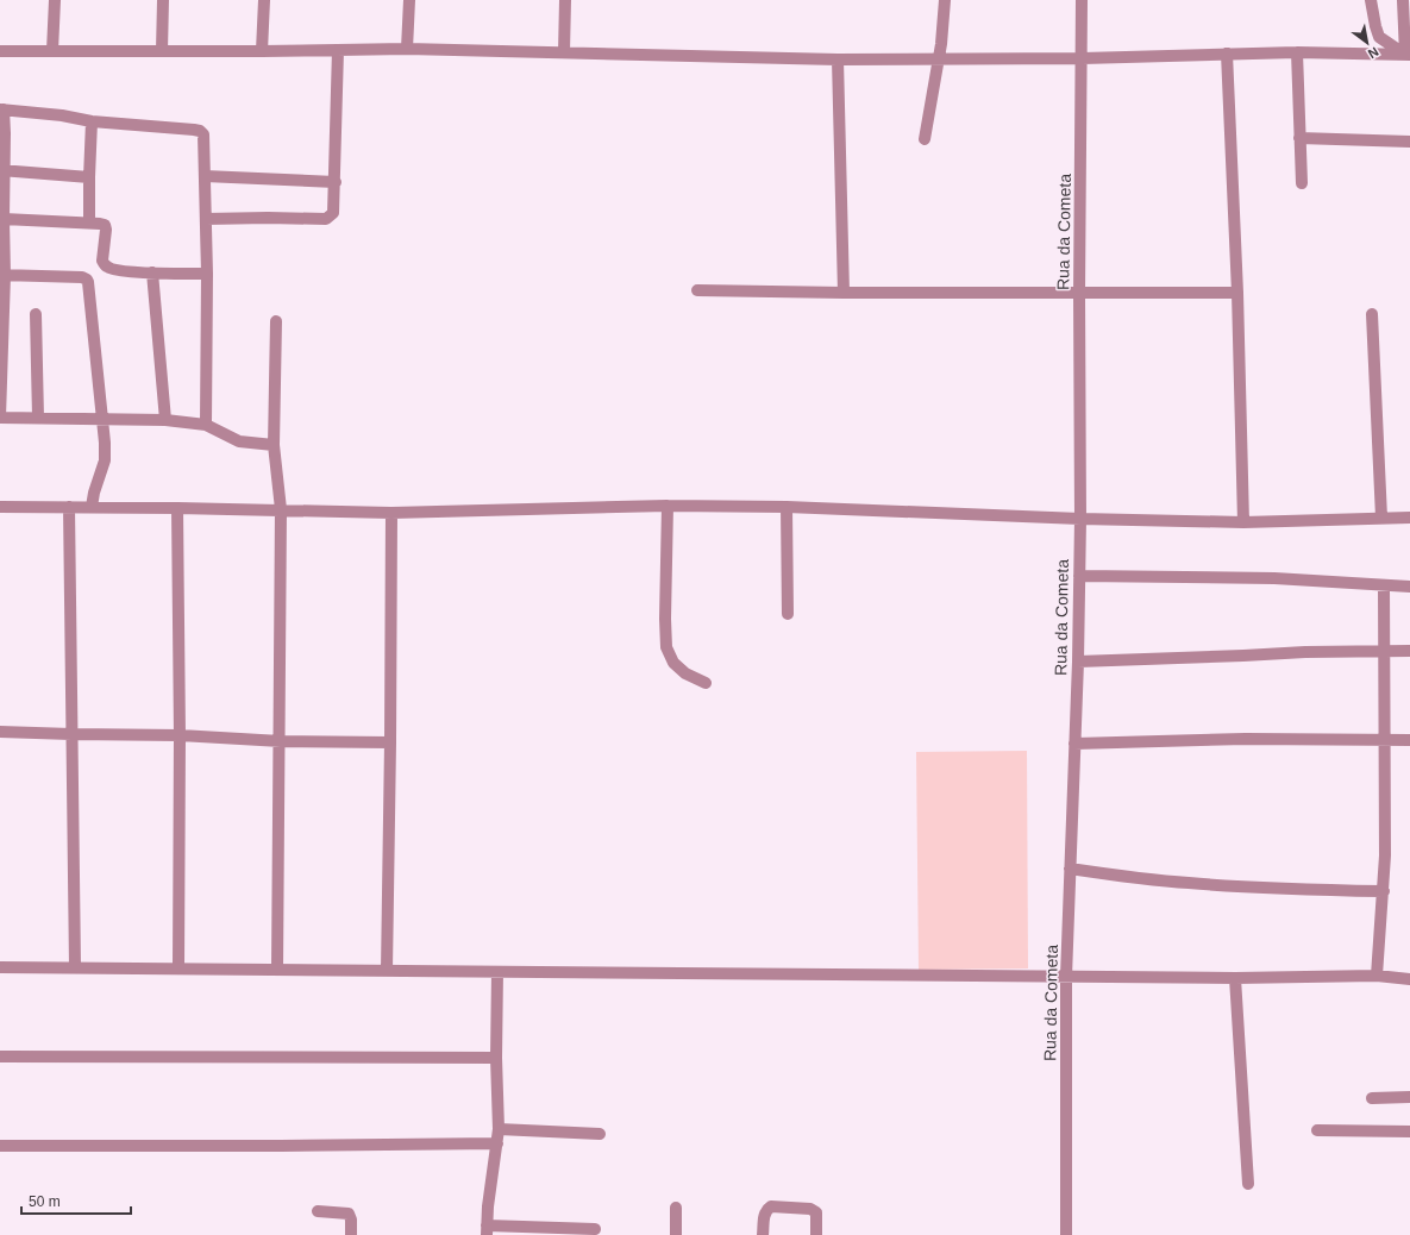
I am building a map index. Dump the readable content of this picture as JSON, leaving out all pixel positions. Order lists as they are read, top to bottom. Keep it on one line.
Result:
{"streets":{"street":["Rua da Cometa"]},"scale_bar":"50 m","north":"bottom right"}
